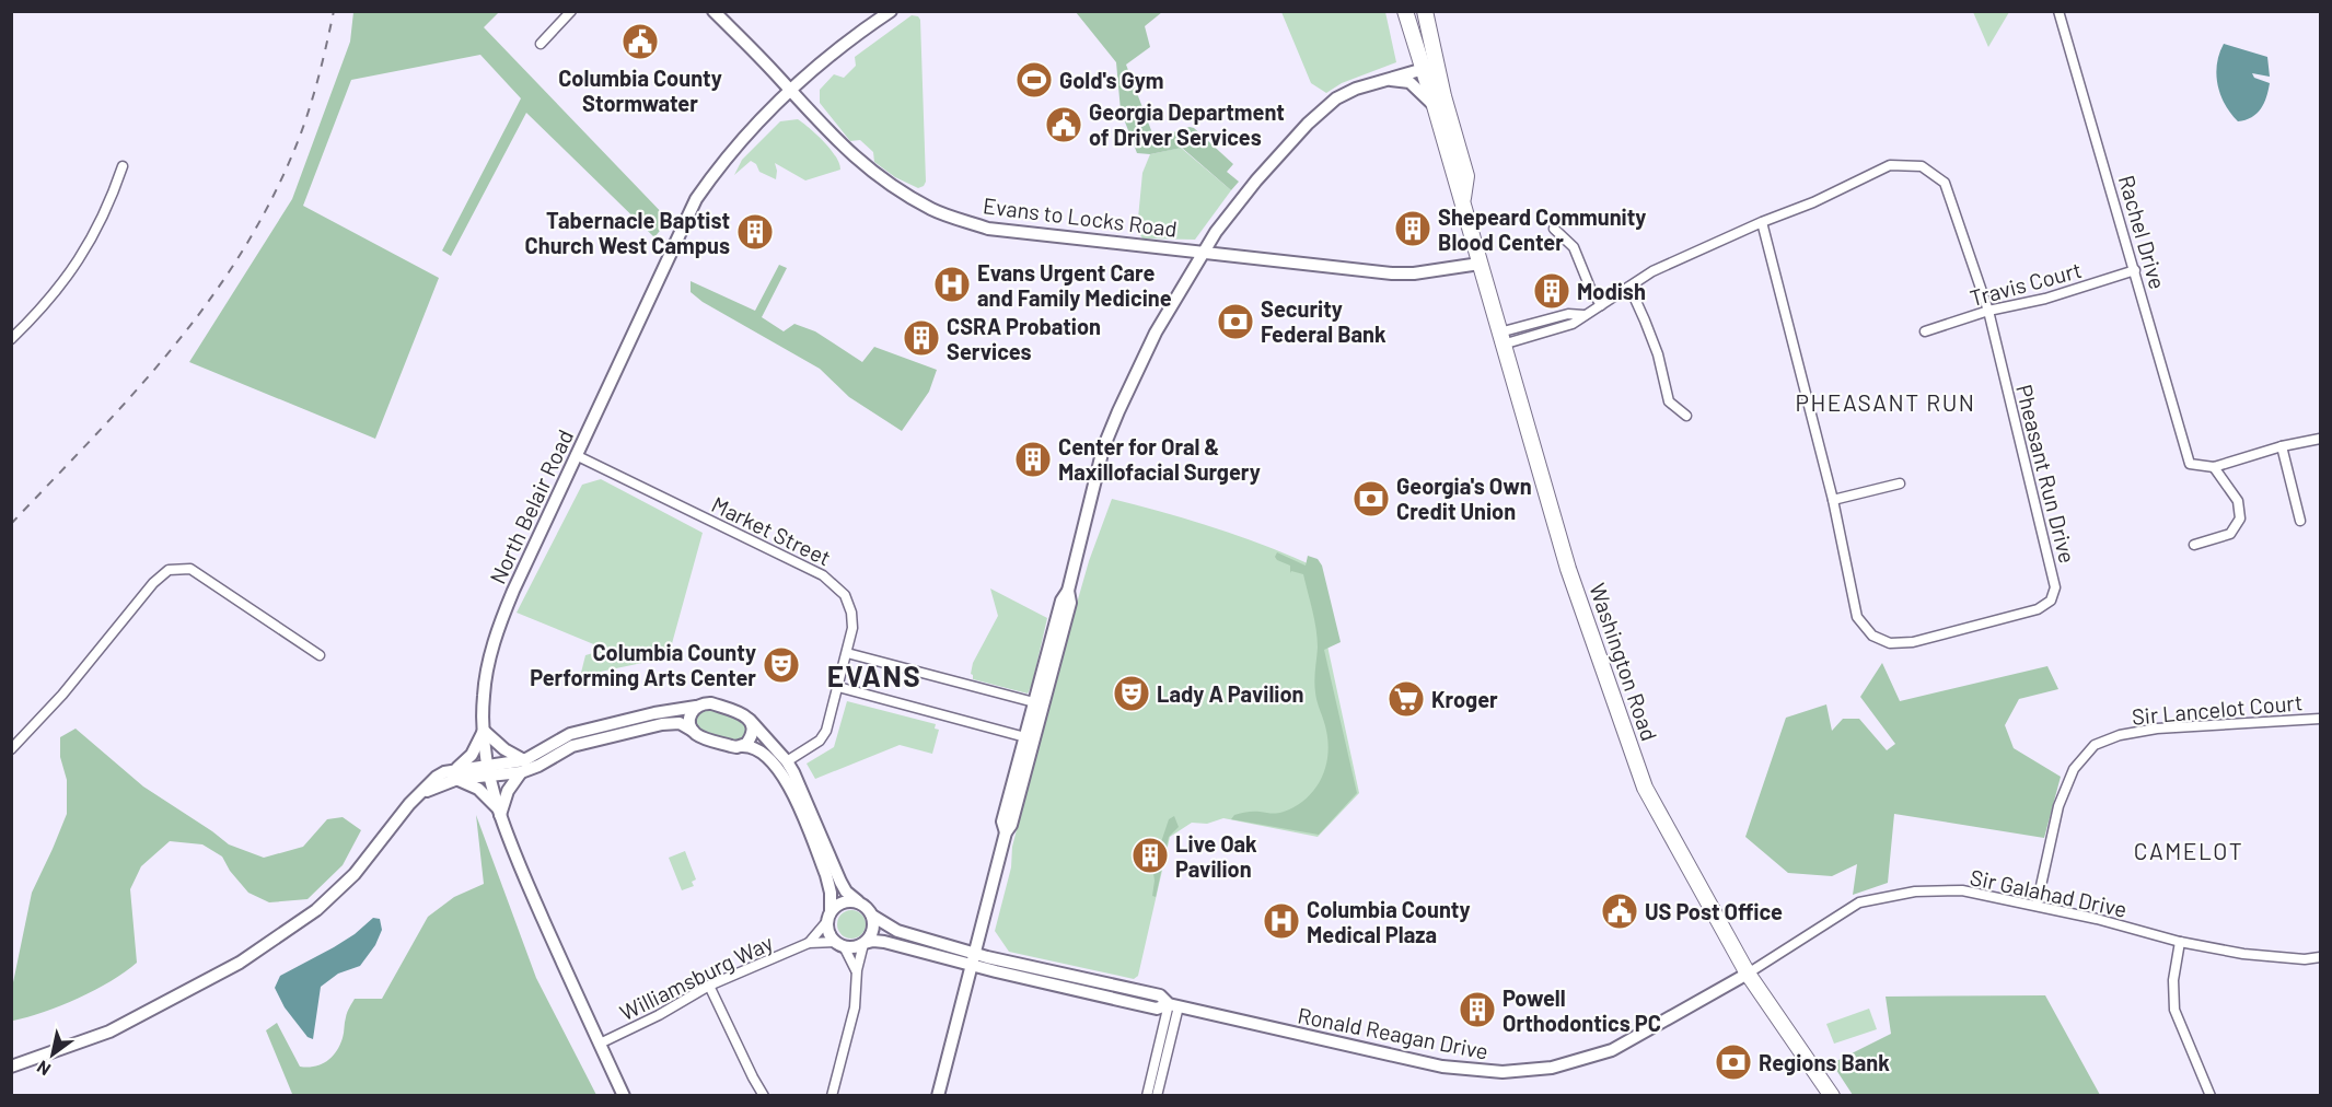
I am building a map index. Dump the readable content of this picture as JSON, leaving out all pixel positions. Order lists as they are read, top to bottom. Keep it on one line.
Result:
{"streets":{"main road":["Washington Road"],"street":["Evans to Locks Road","Rachel Drive","Travis Court","Pheasant Run Drive","North Belair Road","Market Street","Sir Lancelot Court","Sir Galahad Drive","Williamsburg Way","Ronald Reagan Drive"]},"crossings":[["Evans to Locks Road","North Belair Road"],["Evans to Locks Road","Washington Road"],["Rachel Drive","Travis Court"],["Travis Court","Pheasant Run Drive"],["Pheasant Run Drive","Washington Road"],["North Belair Road","Market Street"],["North Belair Road","Williamsburg Way"],["North Belair Road","Ronald Reagan Drive"],["Market Street","Ronald Reagan Drive"],["Washington Road","Sir Galahad Drive"],["Washington Road","Ronald Reagan Drive"],["Sir Lancelot Court","Sir Galahad Drive"],["Sir Galahad Drive","Ronald Reagan Drive"],["Williamsburg Way","Ronald Reagan Drive"]],"districts":["PHEASANT RUN","EVANS","CAMELOT"],"places":{"public building":["Columbia County Stormwater","Georgia Department of Driver Services","US Post Office"],"sports":["Gold's Gym"],"building":["Shepeard Community Blood Center","Tabernacle Baptist Church West Campus","Modish","CSRA Probation Services","Center for Oral & Maxillofacial Surgery","Live Oak Pavilion","Powell Orthodontics PC"],"hospital":["Evans Urgent Care and Family Medicine","Columbia County Medical Plaza"],"bank":["Security Federal Bank","Georgia's Own Credit Union","Regions Bank"],"theatre":["Columbia County Performing Arts Center","Lady A Pavilion"],"supermarket":["Kroger"]},"north":"bottom left"}
